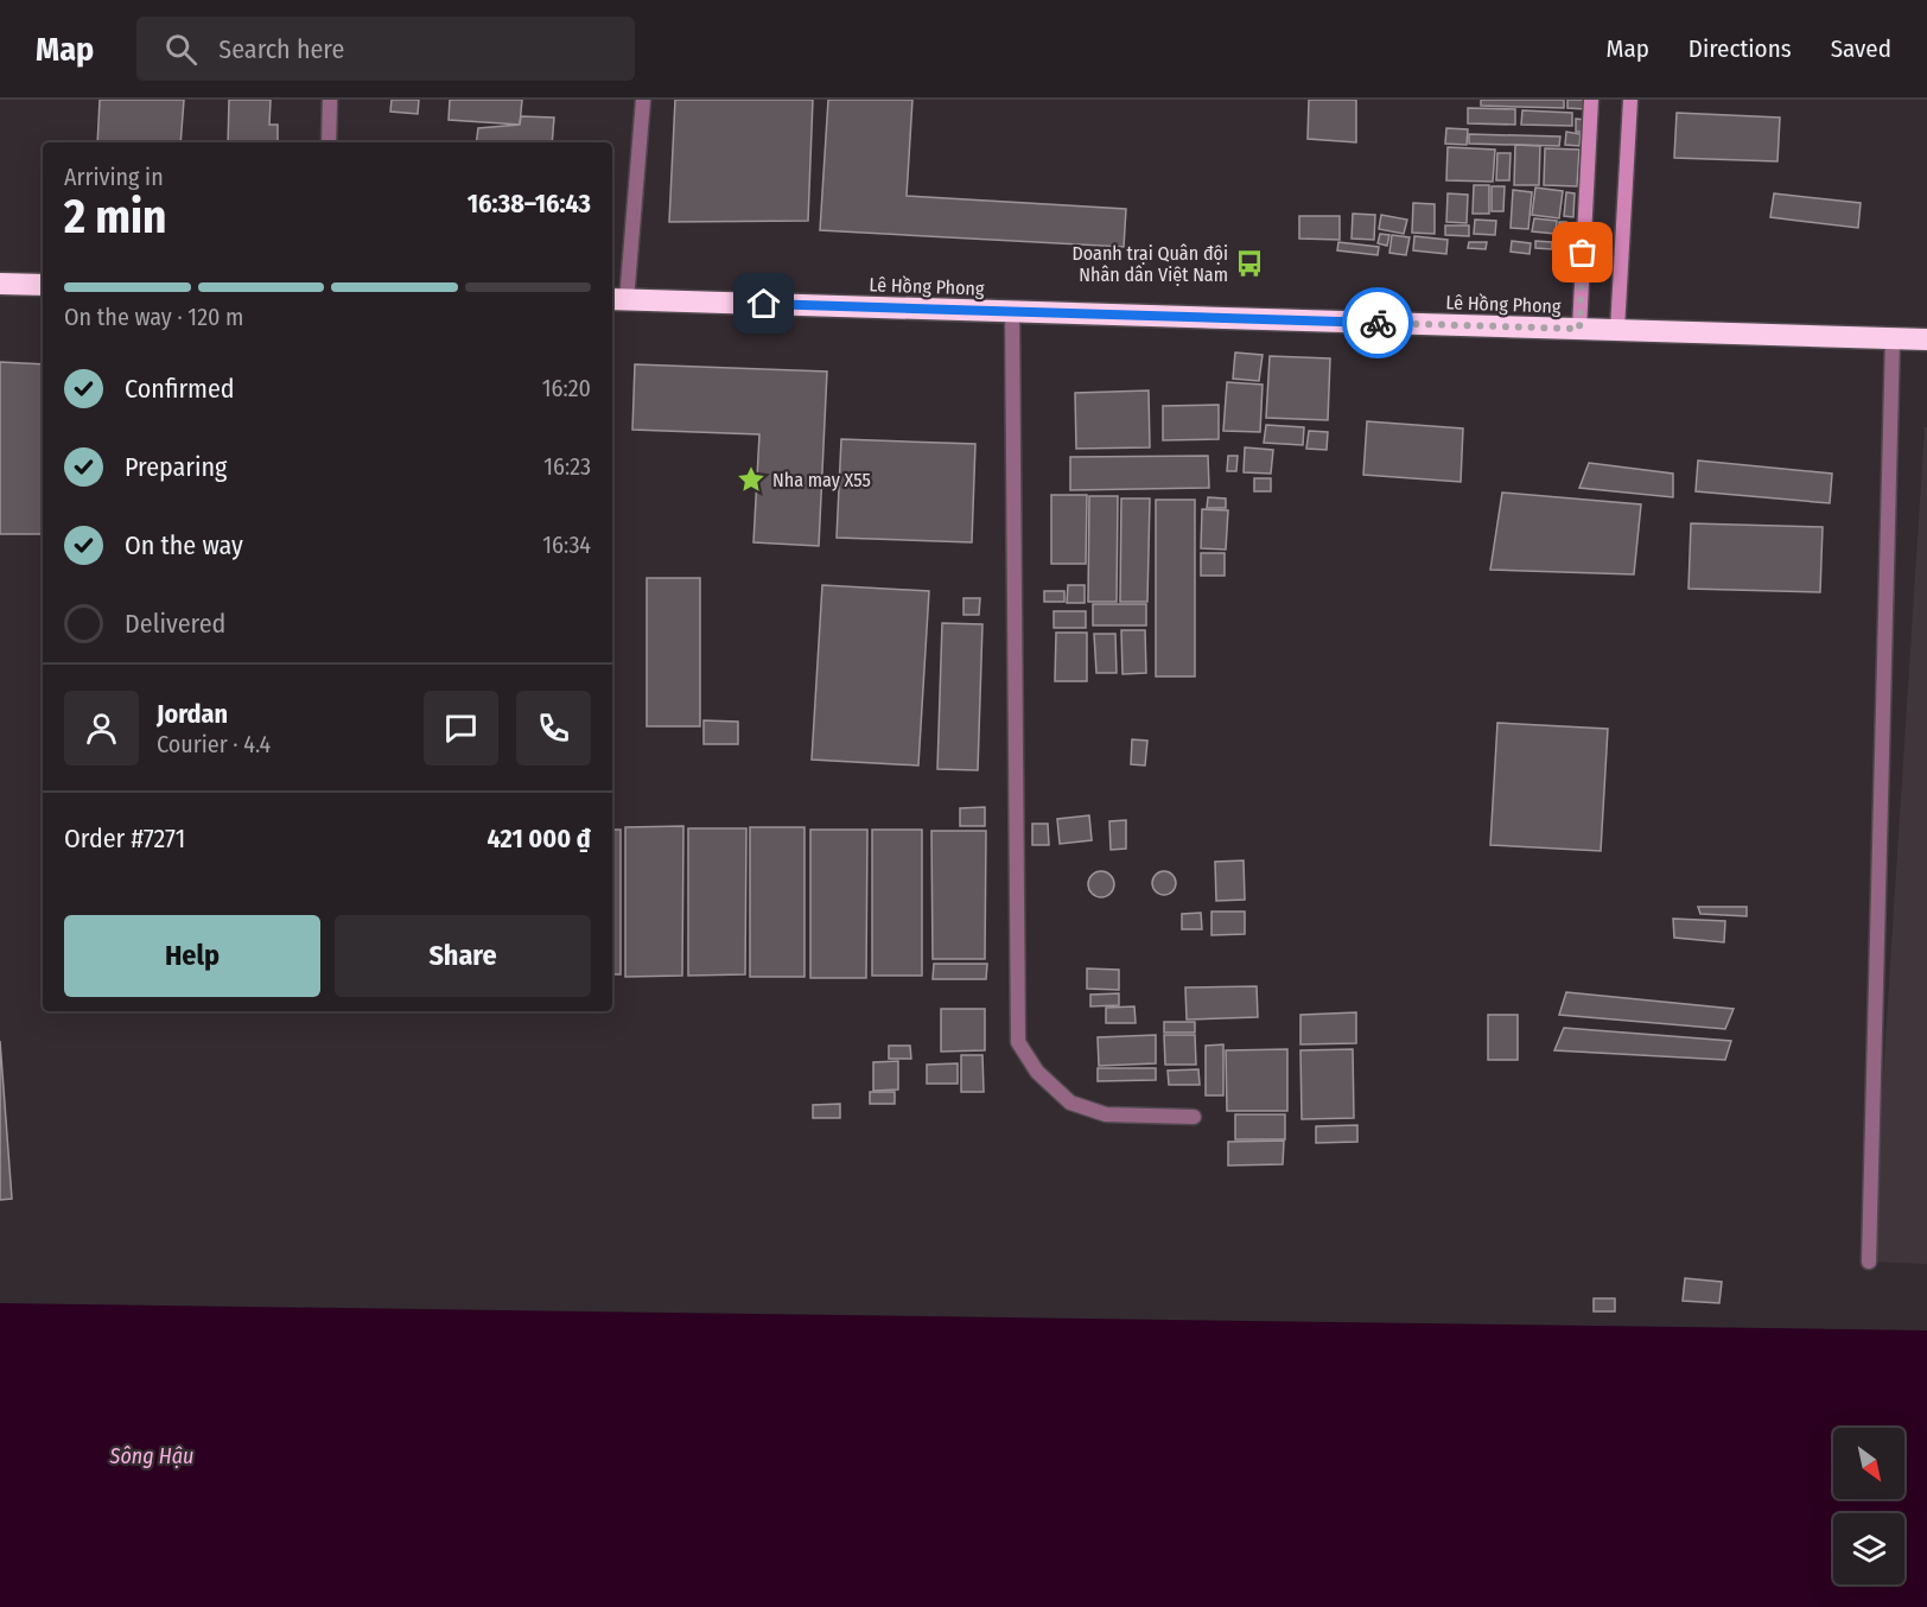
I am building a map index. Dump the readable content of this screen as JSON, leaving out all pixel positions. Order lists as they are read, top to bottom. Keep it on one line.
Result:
{"streets":{"highway":["Lê Hồng Phong"]},"water":["Sông Hậu"],"places":{"bus stop":["Doanh trại Quân đội Nhân dân Việt Nam"],"place":["Nha may X55"]},"north":"bottom right","page":{"header":"Map","search":"Search here","nav":["Map","Directions","Saved"],"heading":["2 min","Arriving in","16:38–16:43"],"panel":["Jordan","Courier · 4.4","Order #7271","421 000 ₫"],"bar":"On the way · 120 m","list":[["Confirmed","16:20"],["Preparing","16:23"],["On the way","16:34"],"Delivered"],"buttons":["Help","Share"]}}
